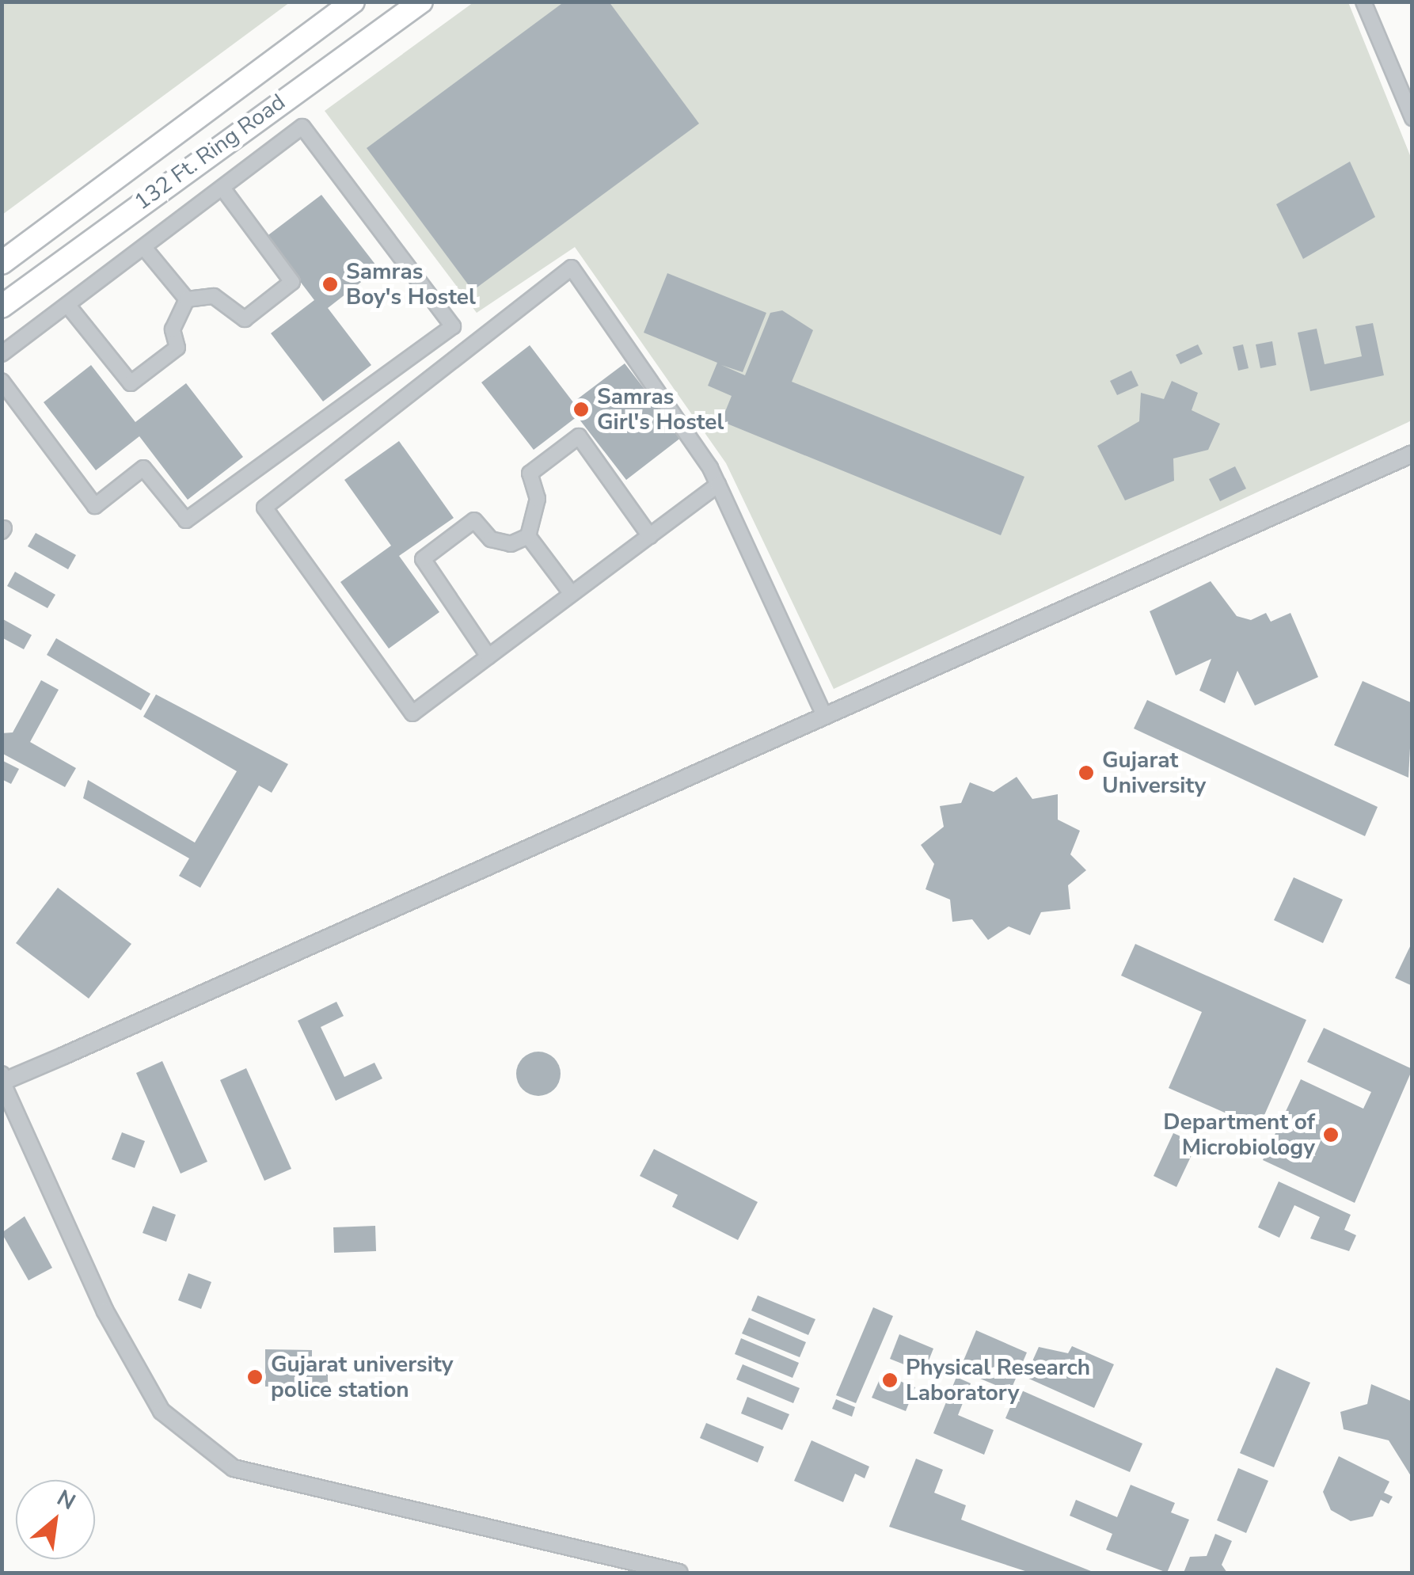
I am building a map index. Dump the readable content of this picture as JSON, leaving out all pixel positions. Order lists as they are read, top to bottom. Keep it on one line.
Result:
{"streets":{"main road":["132 Ft. Ring Road"]},"places":["Samras Boy's Hostel","Samras Girl's Hostel","Gujarat University","Department of Microbiology","Gujarat university police station","Physical Research Laboratory"],"north":"top right"}
